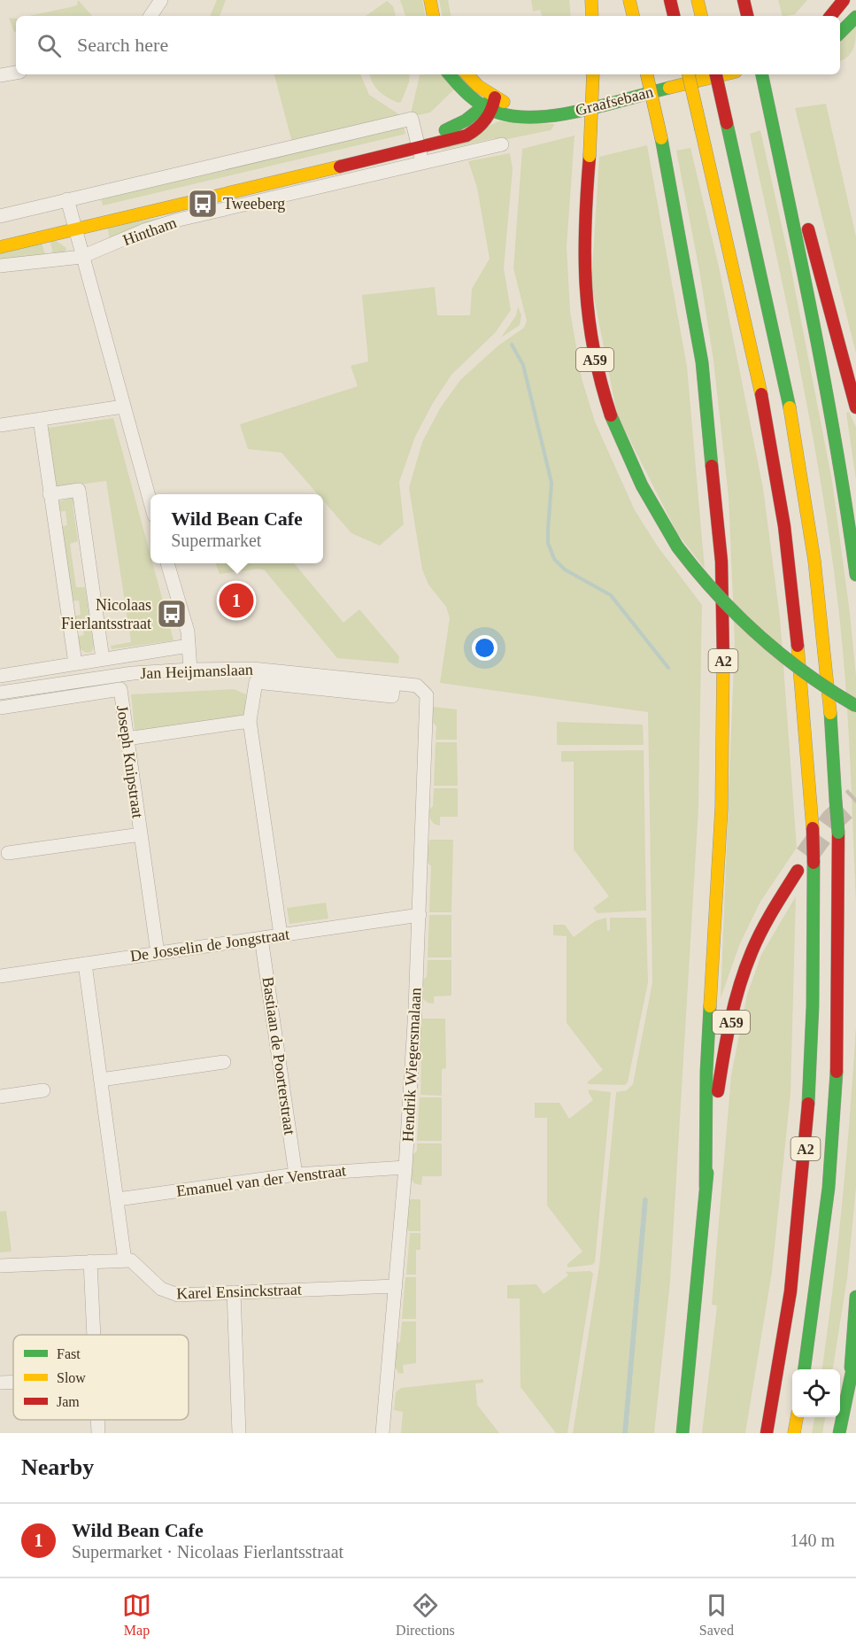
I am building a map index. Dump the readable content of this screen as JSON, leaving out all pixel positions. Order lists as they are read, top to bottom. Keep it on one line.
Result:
{"streets":{"main road":["Graafsebaan","Hintham","A59","A2"],"street":["Jan Heijmanslaan","Joseph Knipstraat","De Josselin de Jongstraat","Bastiaan de Poorterstraat","Hendrik Wiegersmalaan","Emanuel van der Venstraat","Karel Ensinckstraat"]},"crossings":[["Graafsebaan","Hintham"],["A59","A2"],["Jan Heijmanslaan","Joseph Knipstraat"],["Jan Heijmanslaan","Hendrik Wiegersmalaan"],["Joseph Knipstraat","De Josselin de Jongstraat"],["De Josselin de Jongstraat","Bastiaan de Poorterstraat"],["De Josselin de Jongstraat","Hendrik Wiegersmalaan"],["Bastiaan de Poorterstraat","Emanuel van der Venstraat"],["Hendrik Wiegersmalaan","Emanuel van der Venstraat"],["Hendrik Wiegersmalaan","Karel Ensinckstraat"]],"places":{"bus stop":["Tweeberg","Nicolaas Fierlantsstraat"]},"legend":["Fast","Slow","Jam"],"page":{"search":"Search here","popup":["Wild Bean Cafe","Supermarket"],"pins":"1","heading":"Nearby","list":[{"mark":"1","name":"Wild Bean Cafe","note":"Supermarket · Nicolaas Fierlantsstraat","value":"140 m"}],"nav":["Map","Directions","Saved"]}}
